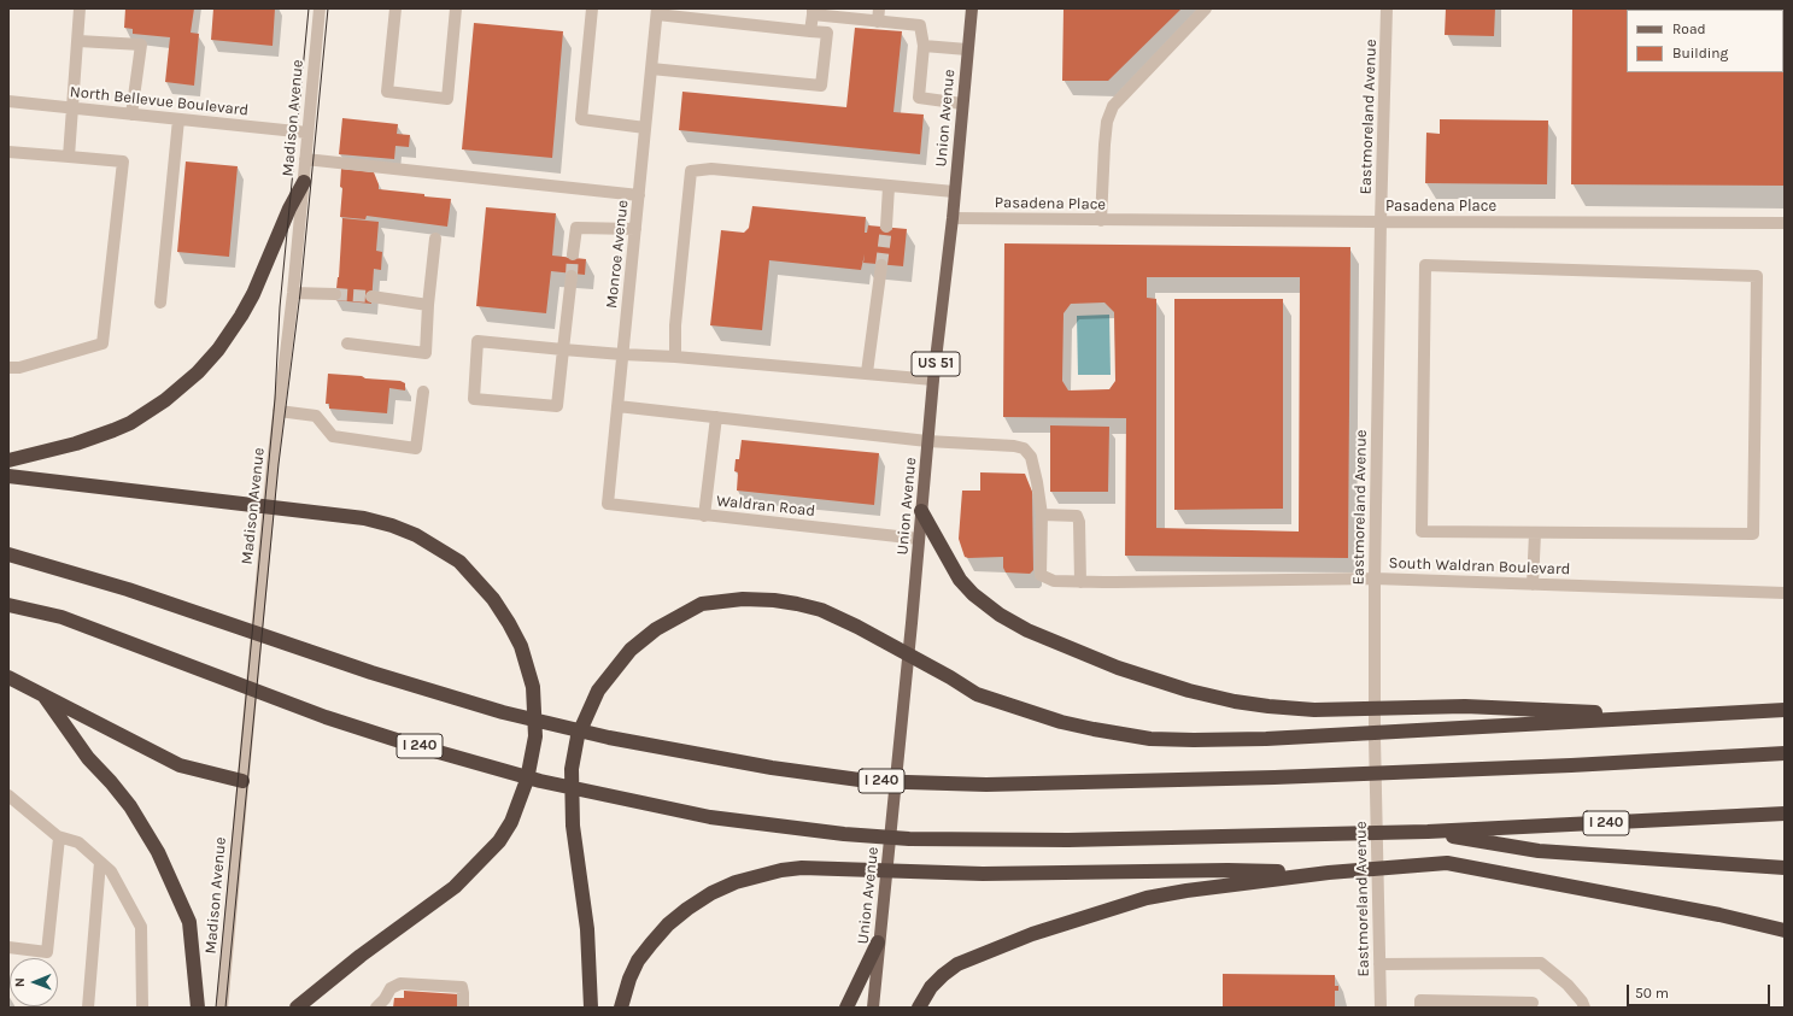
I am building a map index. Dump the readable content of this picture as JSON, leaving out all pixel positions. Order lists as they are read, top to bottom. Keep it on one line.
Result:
{"streets":{"highway":["I 240"],"main road":["Union Avenue","US 51"],"street":["North Bellevue Boulevard","Eastmoreland Avenue","Madison Avenue","Pasadena Place","Monroe Avenue","Waldran Road","South Waldran Boulevard"]},"crossings":[["North Bellevue Boulevard","Madison Avenue"],["Eastmoreland Avenue","Pasadena Place"],["Eastmoreland Avenue","South Waldran Boulevard"],["Union Avenue","Pasadena Place"],["Union Avenue","Waldran Road"],["Monroe Avenue","Waldran Road"]],"legend":["Road","Building"],"scale_bar":"50 m","north":"left"}
